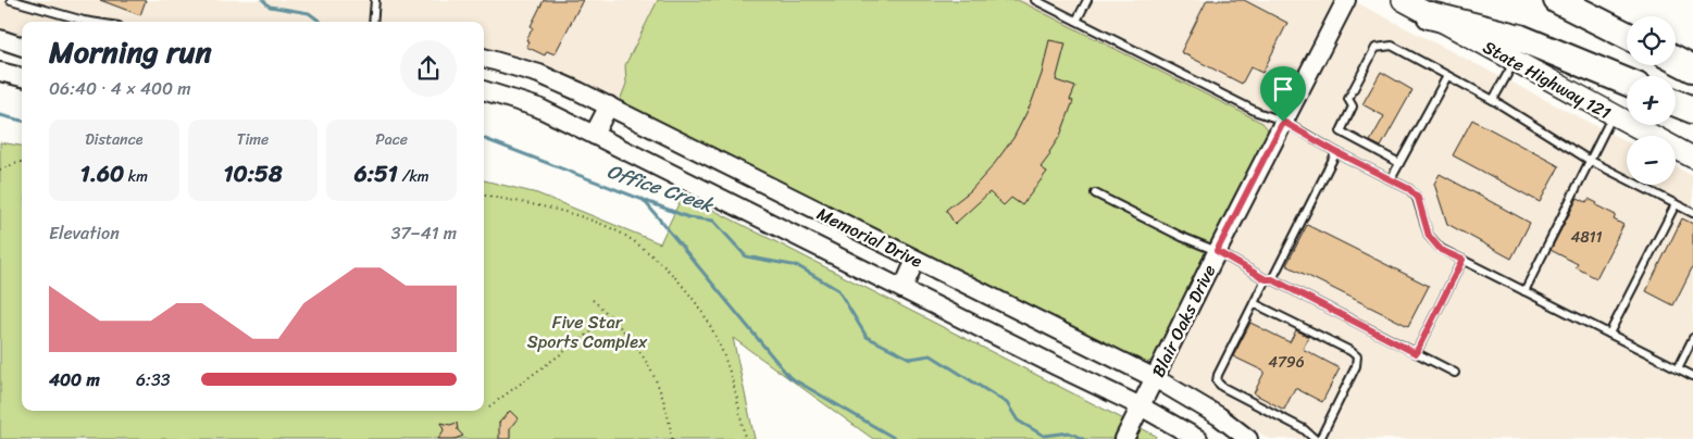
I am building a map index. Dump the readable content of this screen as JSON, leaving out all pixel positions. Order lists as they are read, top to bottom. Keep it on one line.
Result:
{"streets":{"main road":["State Highway 121"],"street":["Memorial Drive","Blair Oaks Drive"]},"crossings":[["Memorial Drive","Blair Oaks Drive"]],"water":["Office Creek"],"parks":["Five Star Sports Complex"],"house_numbers":["4811","4796"],"page":{"map_buttons":["+","−"],"heading":["Morning run","06:40 · 4 × 400 m"],"stats":[["Distance","1.60 km"],["Time","10:58"],["Pace","6:51 /km"]],"chart":["Elevation","37–41 m"],"list":[{"name":"400 m","note":"6:33"}]}}
